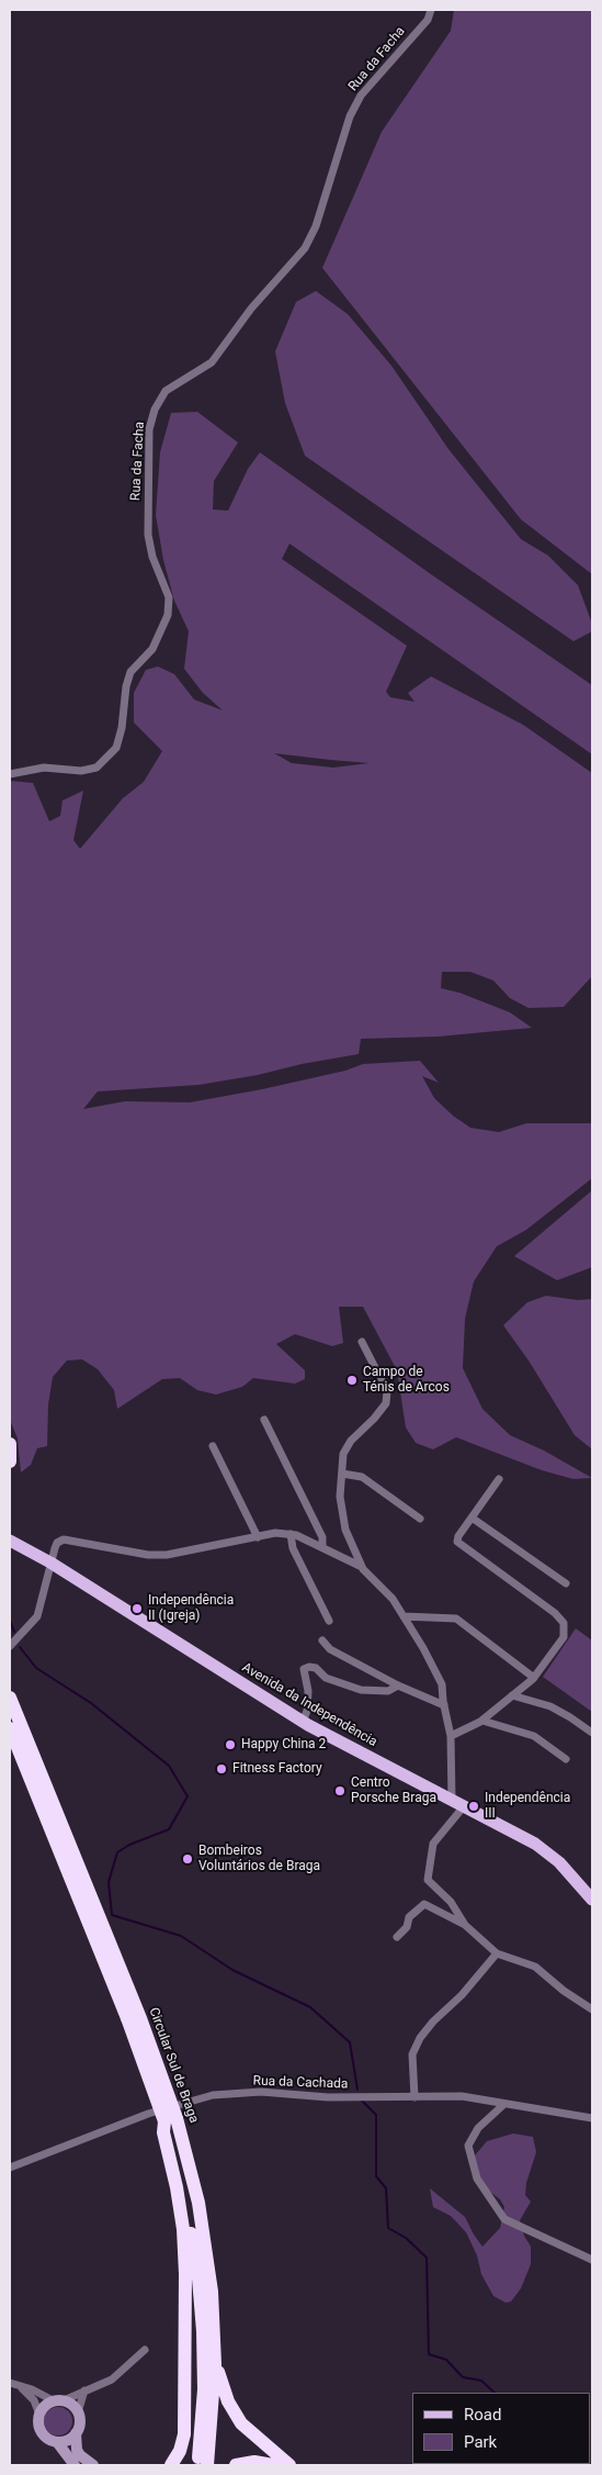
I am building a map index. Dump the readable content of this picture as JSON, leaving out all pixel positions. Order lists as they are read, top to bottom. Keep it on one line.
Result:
{"streets":{"highway":["Circular Sul de Braga"],"main road":["Avenida da Independência"],"street":["Rua da Facha","Rua da Cachada"]},"places":["Campo de Ténis de Arcos","Independência II (Igreja)","Happy China 2","Fitness Factory","Centro Porsche Braga","Independência III","Bombeiros Voluntários de Braga"],"legend":["Road","Park"]}
